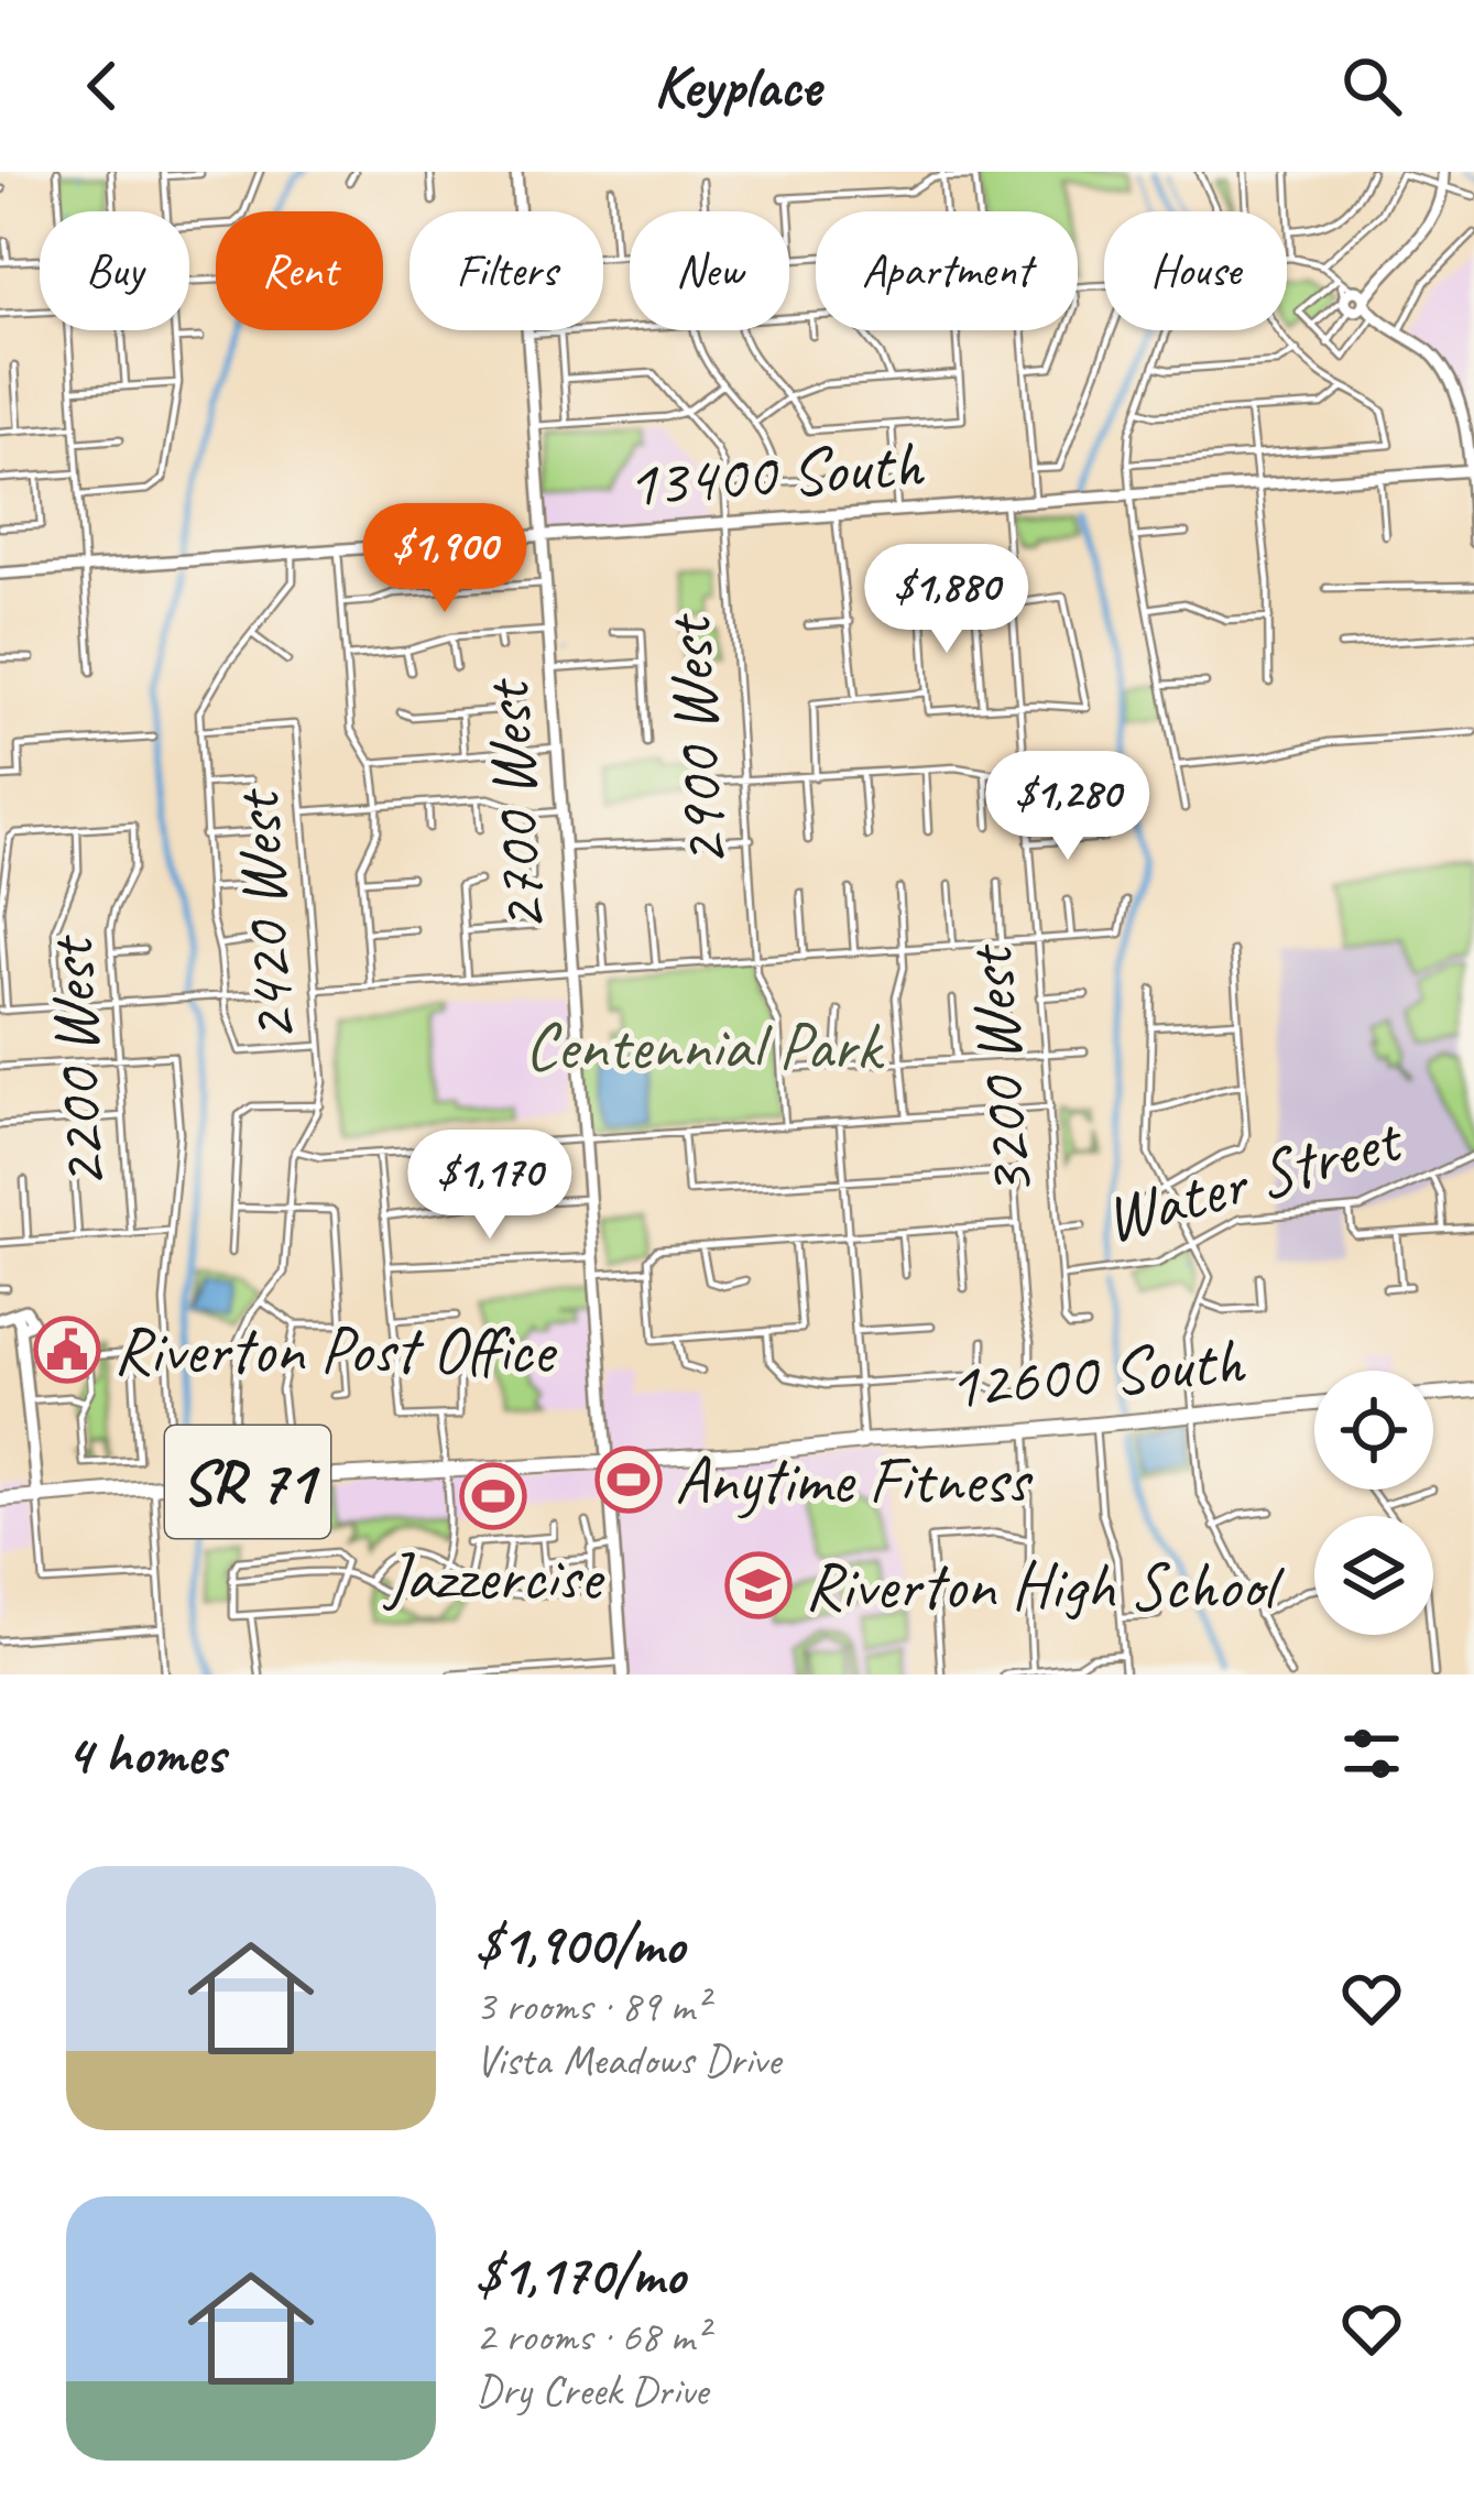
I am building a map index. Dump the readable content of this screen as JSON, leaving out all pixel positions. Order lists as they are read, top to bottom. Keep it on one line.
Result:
{"streets":{"main road":["13400 South","2700 West","12600 South","SR 71"],"street":["2900 West","2420 West","2200 West","3200 West","Water Street"]},"crossings":[["13400 South","2900 West"],["13400 South","2700 West"],["13400 South","3200 West"],["2700 West","12600 South"],["3200 West","Water Street"]],"parks":["Centennial Park"],"places":{"public building":["Riverton Post Office"],"sports":["Anytime Fitness","Jazzercise"],"school or university":["Riverton High School"]},"page":{"header":"Keyplace","chip":["Buy","Rent","Filters","New","Apartment","House"],"price":["$1,900","$1,880","$1,280","$1,170"],"heading":"4 homes","list":[{"name":"$1,900/mo","note":"3 rooms · 89 m² · Vista Meadows Drive"},{"name":"$1,170/mo","note":"2 rooms · 68 m² · Dry Creek Drive"}]}}
